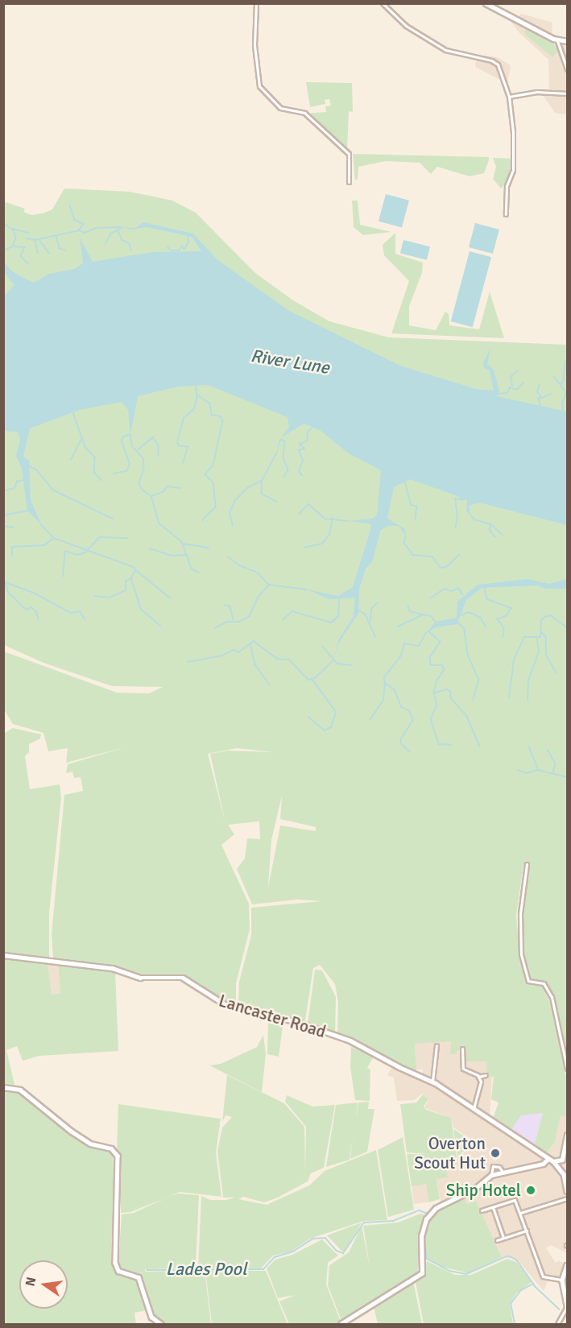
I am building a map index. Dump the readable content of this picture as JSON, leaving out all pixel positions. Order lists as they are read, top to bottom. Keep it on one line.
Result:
{"streets":{"street":["Lancaster Road"]},"water":["River Lune","Lades Pool"],"places":["Overton Scout Hut","Ship Hotel"],"north":"left"}
